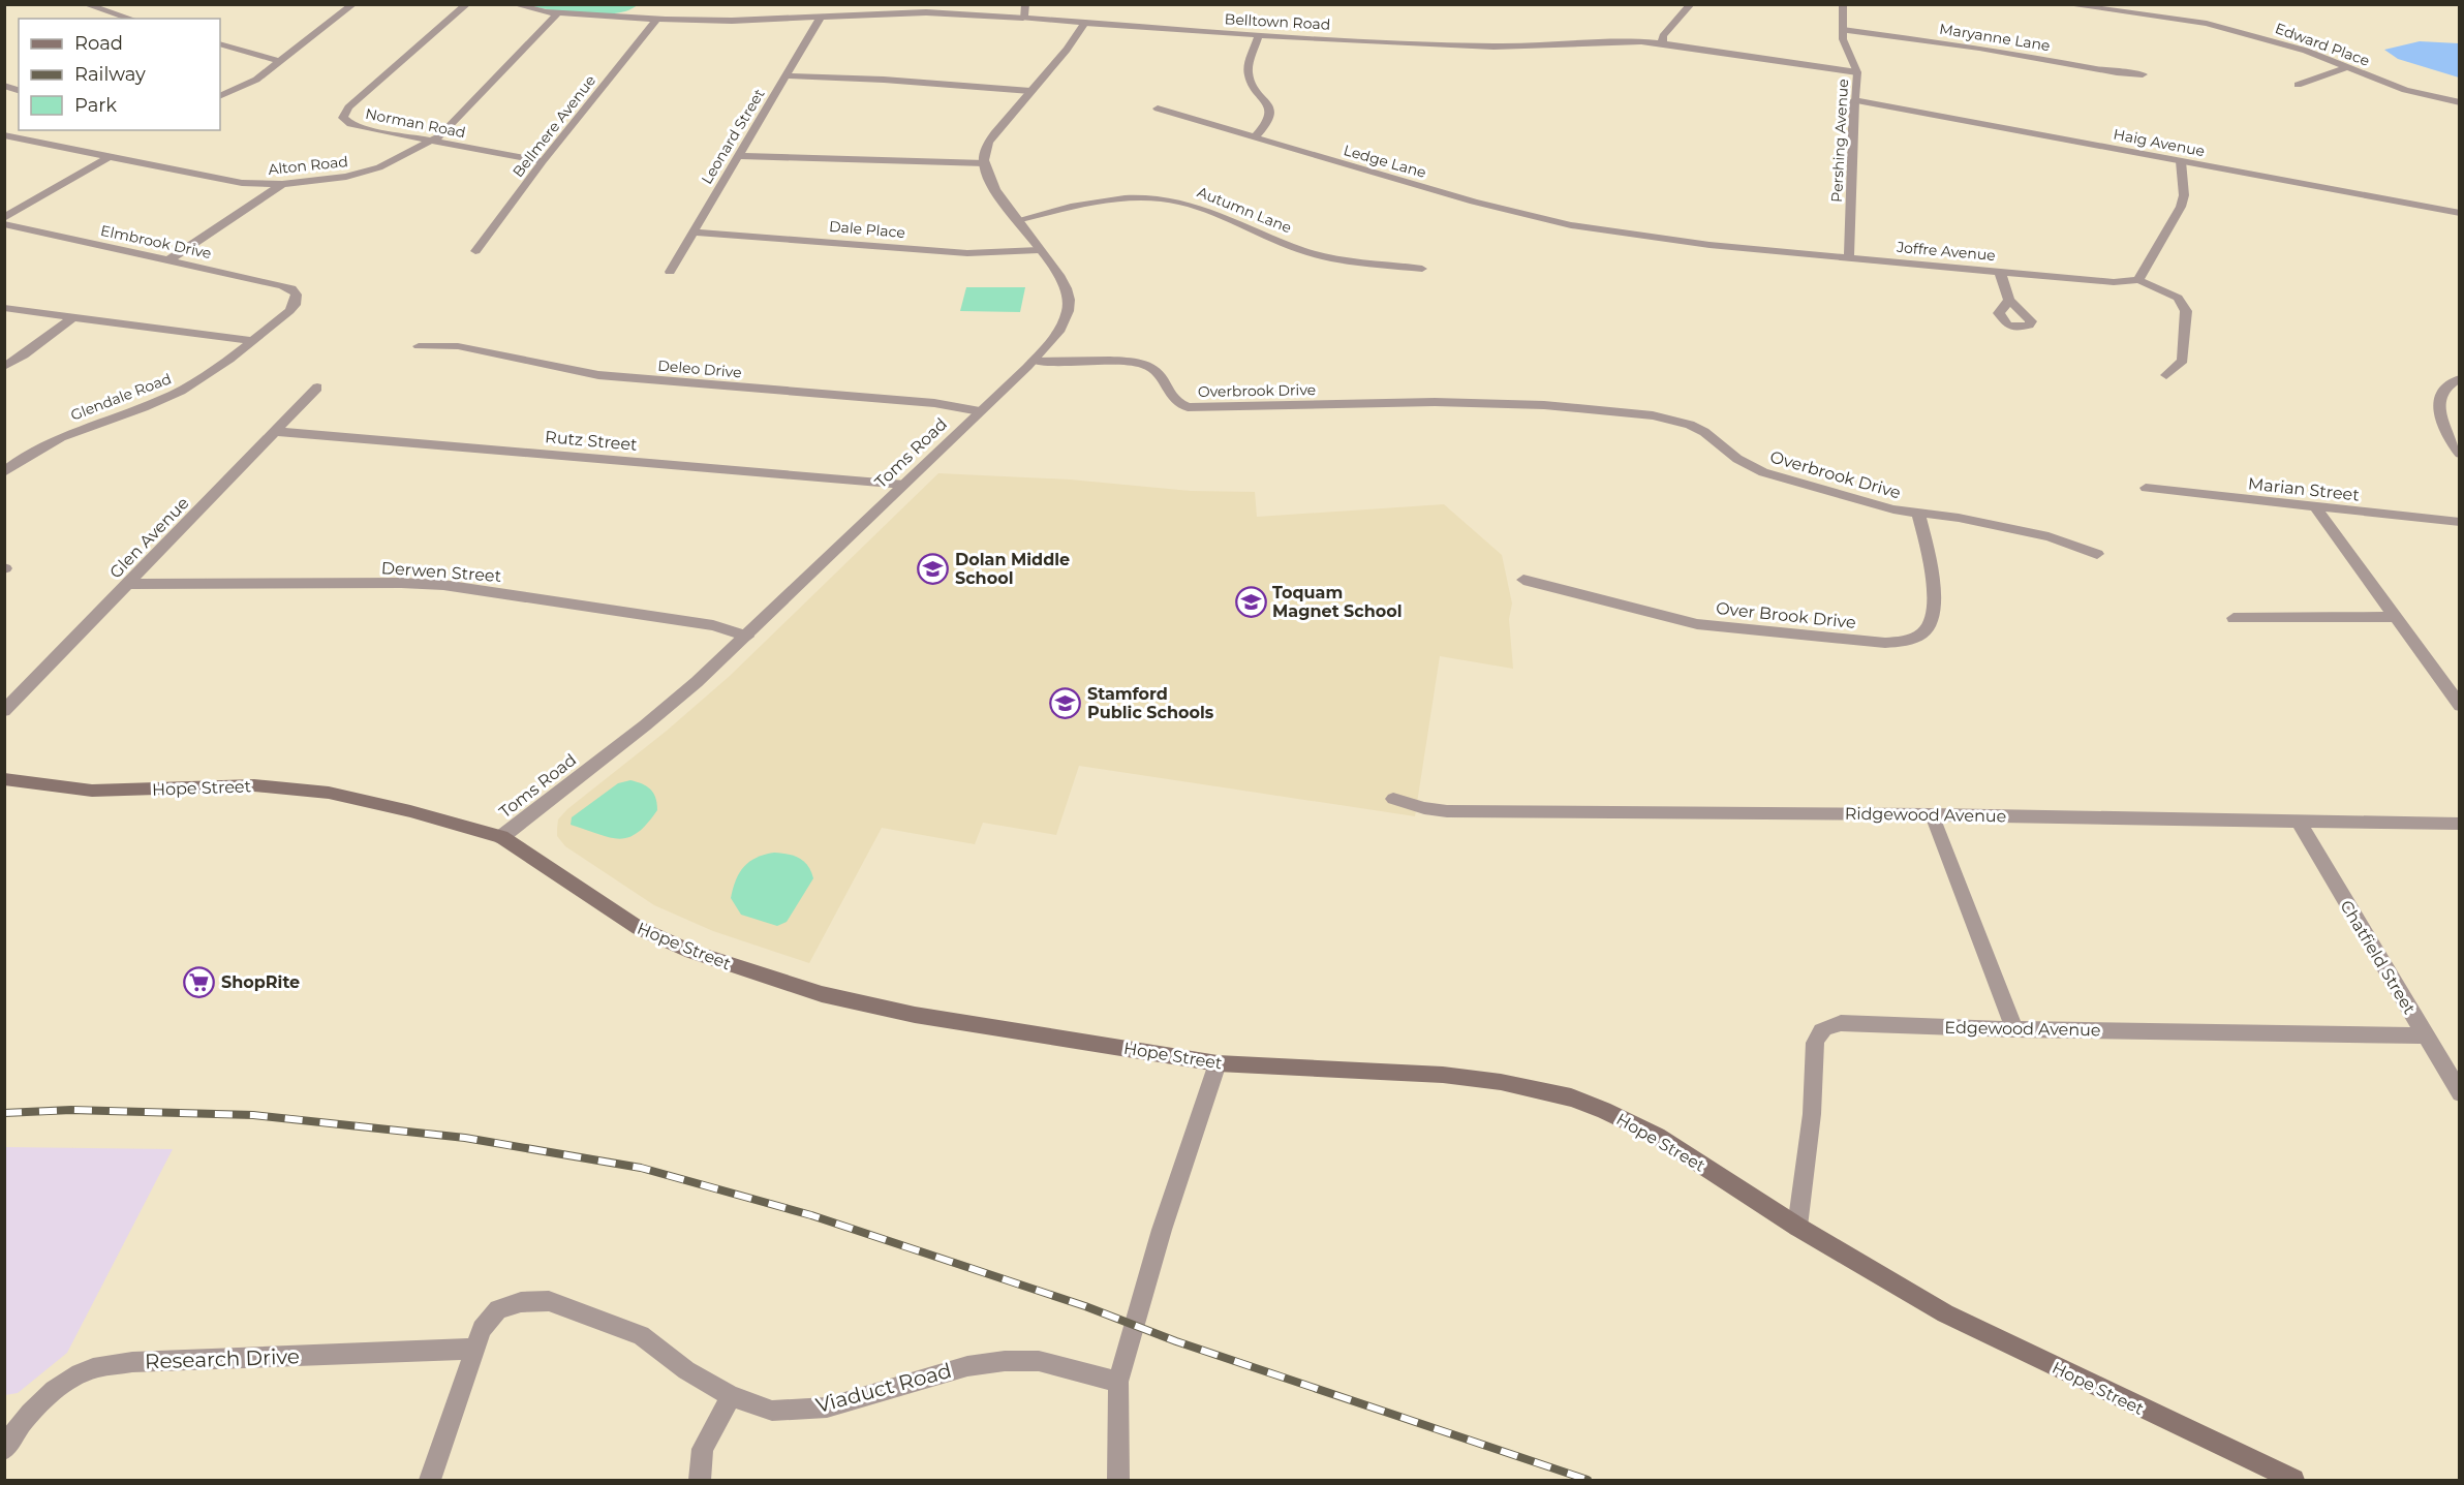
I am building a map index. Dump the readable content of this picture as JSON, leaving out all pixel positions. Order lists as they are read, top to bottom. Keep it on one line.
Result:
{"streets":{"main road":["Hope Street"],"street":["Belltown Road","Maryanne Lane","Edward Place","Norman Road","Bellmere Avenue","Leonard Street","Pershing Avenue","Haig Avenue","Ledge Lane","Alton Road","Autumn Lane","Dale Place","Elmbrook Drive","Joffre Avenue","Deleo Drive","Overbrook Drive","Glendale Road","Rutz Street","Toms Road","Marian Street","Glen Avenue","Derwen Street","Over Brook Drive","Ridgewood Avenue","Chatfield Street","Edgewood Avenue","Research Drive","Viaduct Road"]},"crossings":[["Belltown Road","Bellmere Avenue"],["Belltown Road","Leonard Street"],["Belltown Road","Pershing Avenue"],["Belltown Road","Alton Road"],["Norman Road","Bellmere Avenue"],["Norman Road","Alton Road"],["Leonard Street","Dale Place"],["Pershing Avenue","Haig Avenue"],["Pershing Avenue","Joffre Avenue"],["Ledge Lane","Joffre Avenue"],["Autumn Lane","Toms Road"],["Dale Place","Toms Road"],["Elmbrook Drive","Glendale Road"],["Deleo Drive","Toms Road"],["Overbrook Drive","Toms Road"],["Overbrook Drive","Over Brook Drive"],["Rutz Street","Toms Road"],["Rutz Street","Glen Avenue"],["Toms Road","Derwen Street"],["Toms Road","Hope Street"],["Glen Avenue","Derwen Street"],["Hope Street","Edgewood Avenue"],["Ridgewood Avenue","Chatfield Street"],["Chatfield Street","Edgewood Avenue"],["Research Drive","Viaduct Road"]],"places":{"school or university":["Dolan Middle School","Toquam Magnet School","Stamford Public Schools"],"supermarket":["ShopRite"]},"legend":["Road","Railway","Park"]}
